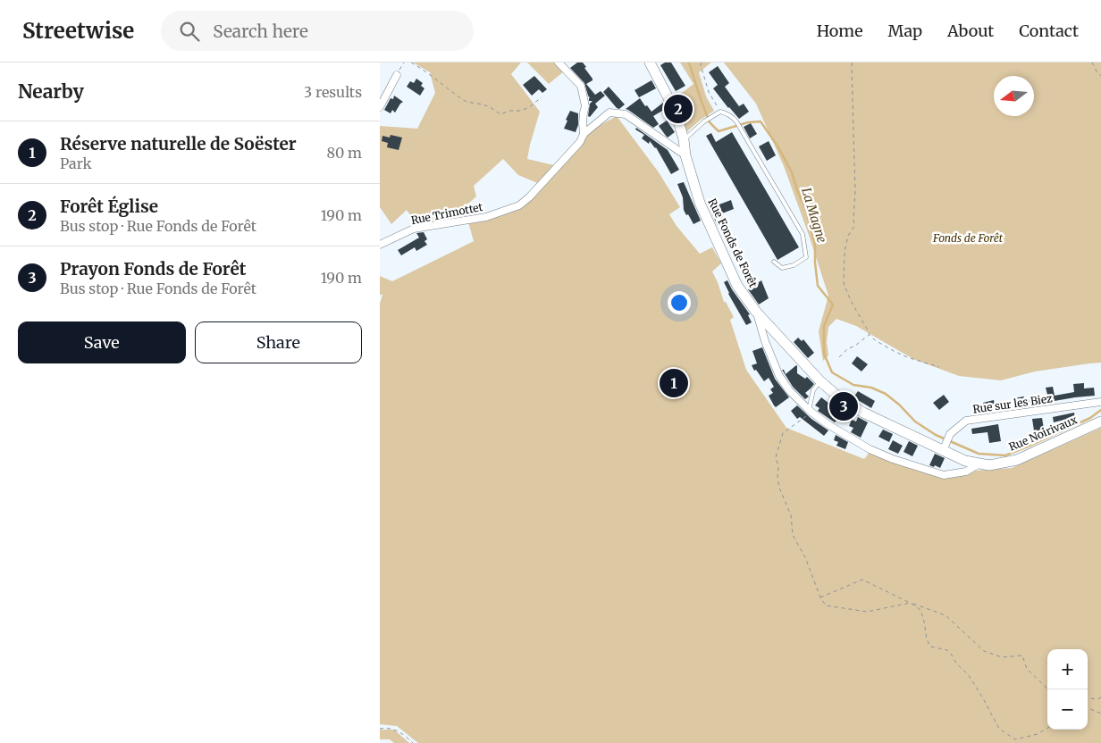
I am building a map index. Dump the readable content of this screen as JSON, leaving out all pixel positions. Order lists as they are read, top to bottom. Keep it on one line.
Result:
{"streets":{"main road":["Rue Fonds de Forêt","Rue Noirivaux"],"street":["Rue Trimottet","Rue sur les Biez"]},"crossings":[["Rue Fonds de Forêt","Rue sur les Biez"],["Rue Fonds de Forêt","Rue Noirivaux"],["Rue sur les Biez","Rue Noirivaux"]],"water":["La Magne"],"parks":["Fonds de Forêt"],"north":"left","page":{"header":"Streetwise","search":"Search here","nav":["Home","Map","About","Contact"],"heading":["Nearby","3 results"],"pins":["2","1","3"],"list":[{"mark":"1","name":"Réserve naturelle de Soëster","note":"Park","value":"80 m"},{"mark":"2","name":"Forêt Église","note":"Bus stop · Rue Fonds de Forêt","value":"190 m"},{"mark":"3","name":"Prayon Fonds de Forêt","note":"Bus stop · Rue Fonds de Forêt","value":"190 m"}],"buttons":["Save","Share"],"map_buttons":["+","−"]}}
